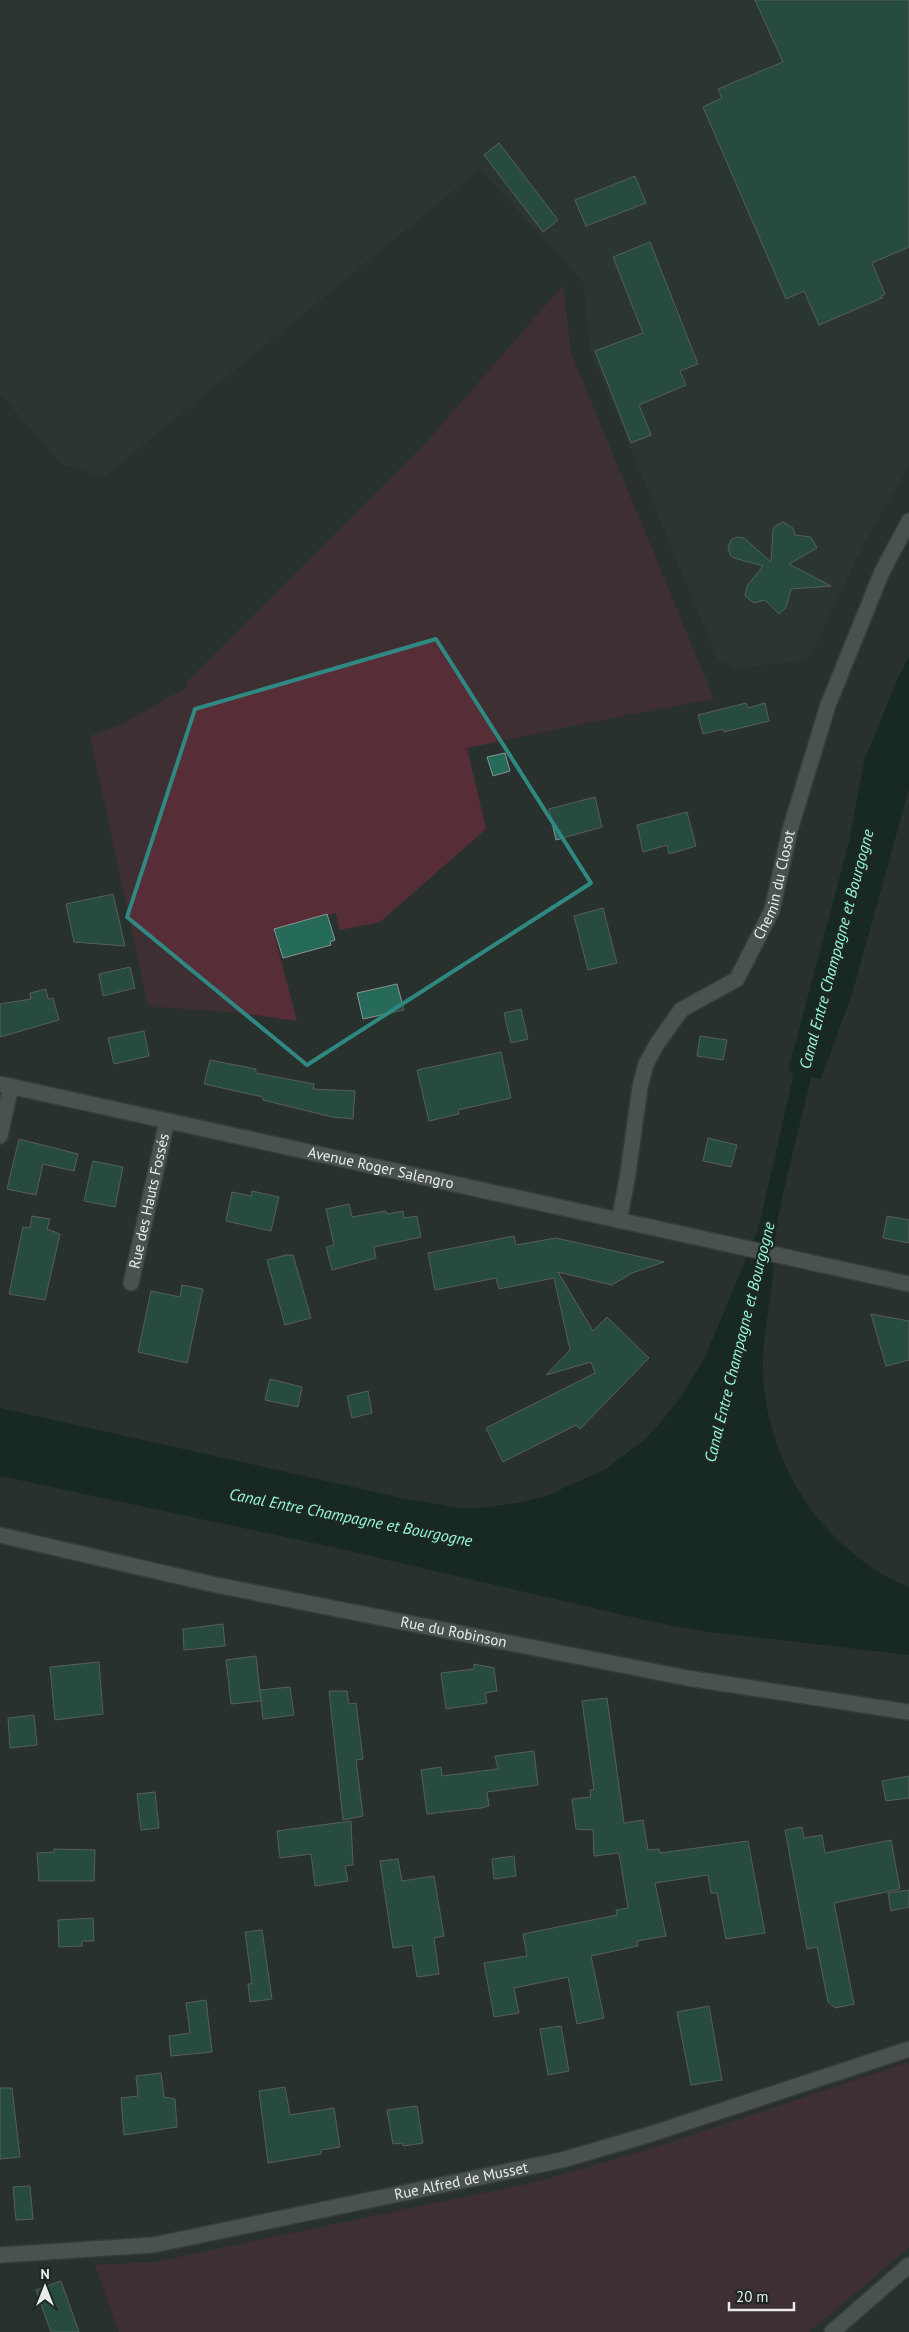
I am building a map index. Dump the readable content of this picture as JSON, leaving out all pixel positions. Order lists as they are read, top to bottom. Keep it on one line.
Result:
{"streets":{"street":["Chemin du Closot","Avenue Roger Salengro","Rue des Hauts Fossés","Rue du Robinson","Rue Alfred de Musset"]},"crossings":[["Chemin du Closot","Avenue Roger Salengro"],["Avenue Roger Salengro","Rue des Hauts Fossés"]],"water":["Canal Entre Champagne et Bourgogne"],"scale_bar":"20 m","north":"top"}
